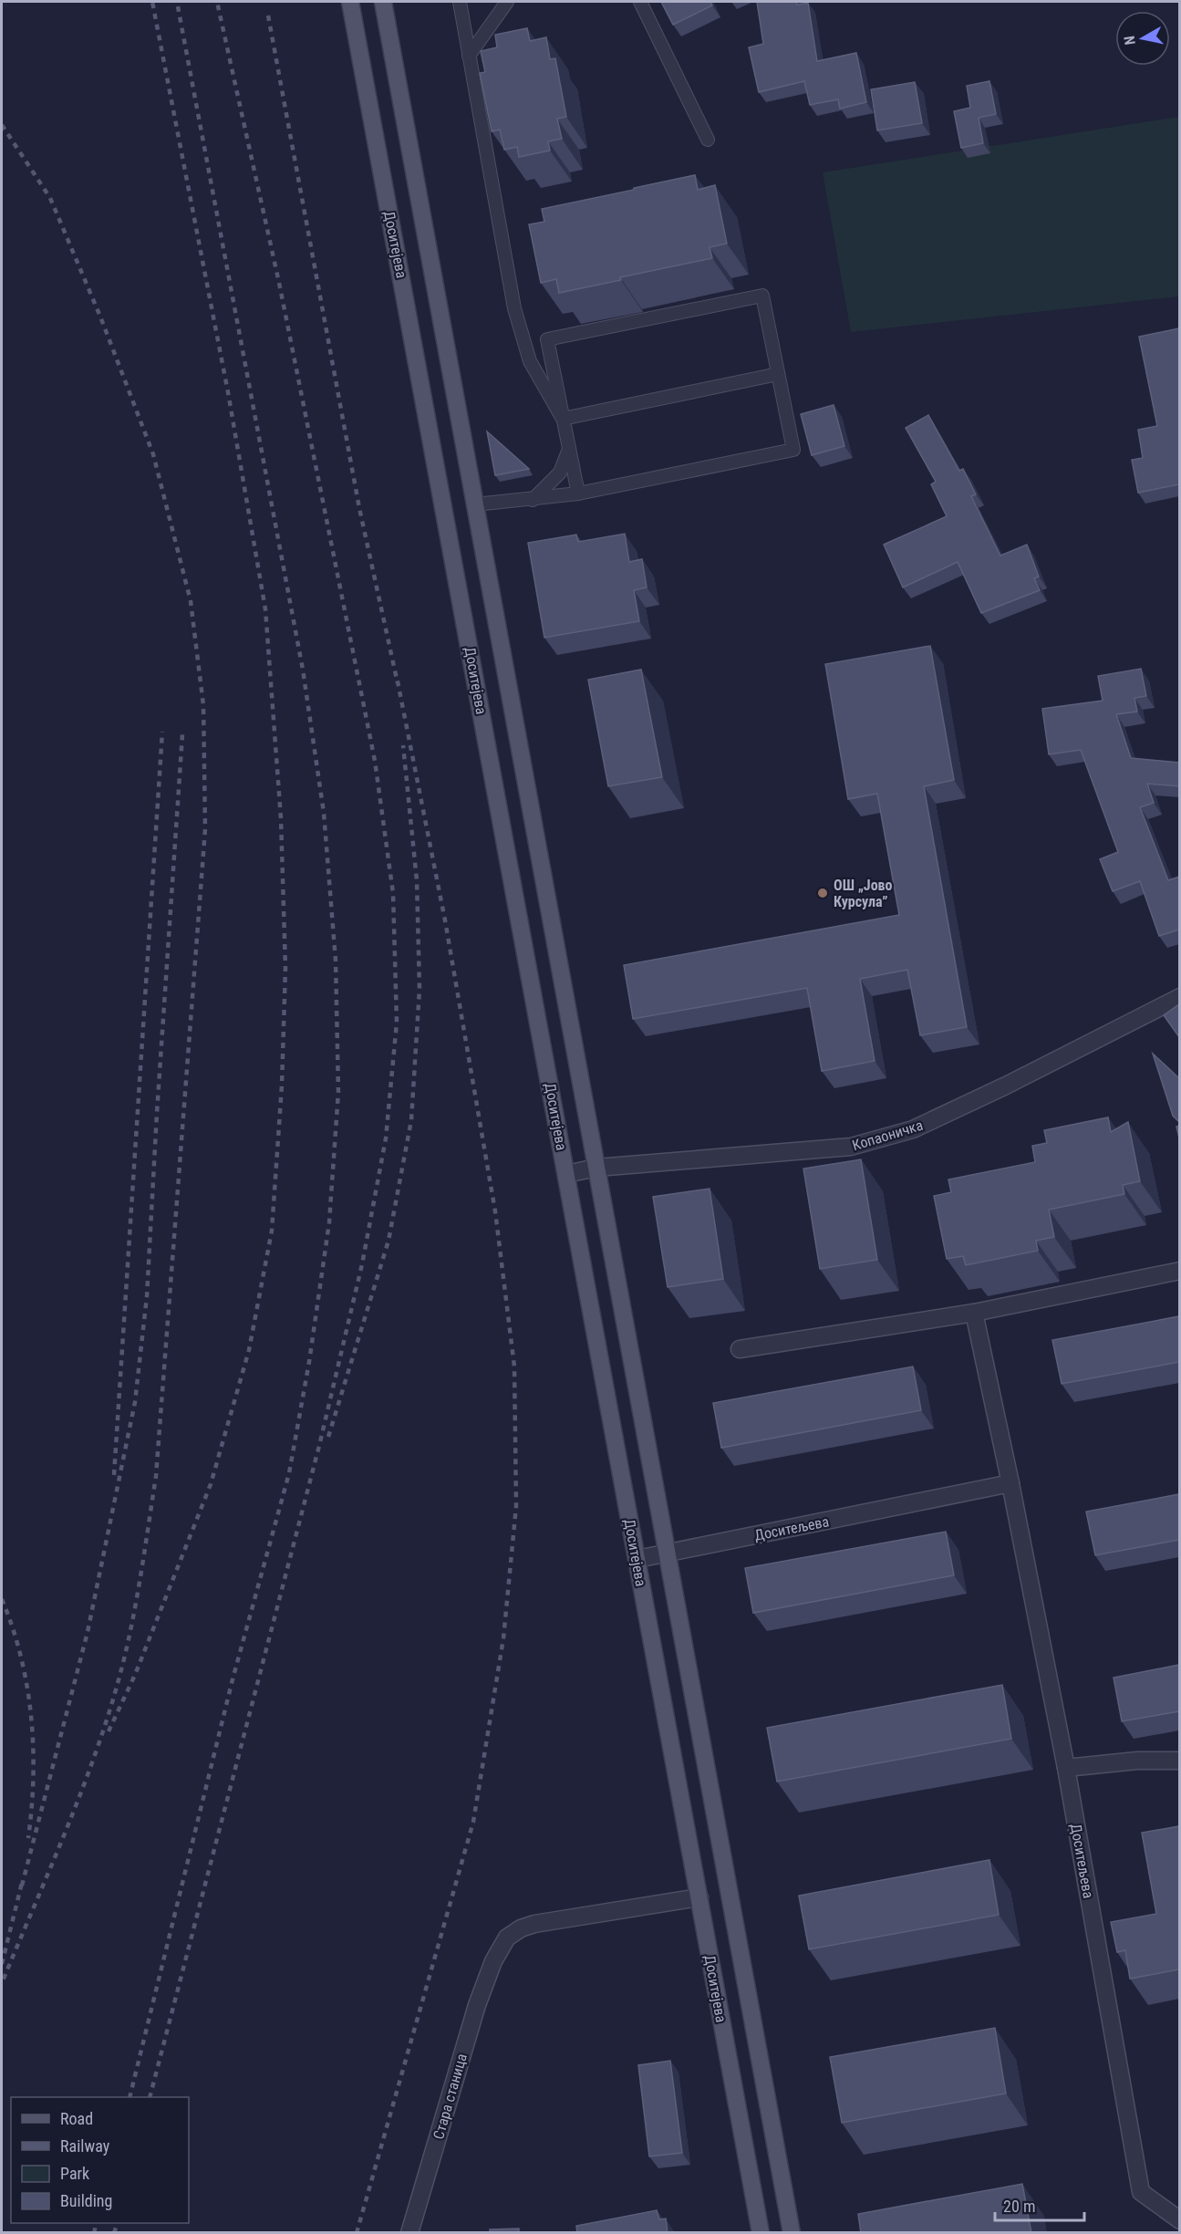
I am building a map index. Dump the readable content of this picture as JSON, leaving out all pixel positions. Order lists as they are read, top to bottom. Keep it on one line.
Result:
{"streets":{"main road":["Доситејева"],"street":["Копаоничка","Доситељева","Стара станица"]},"crossings":[["Доситејева","Копаоничка"],["Доситејева","Доситељева"],["Доситејева","Стара станица"]],"places":["ОШ „Јово Курсула”"],"legend":["Road","Railway","Park","Building"],"scale_bar":"20 m","north":"left"}
